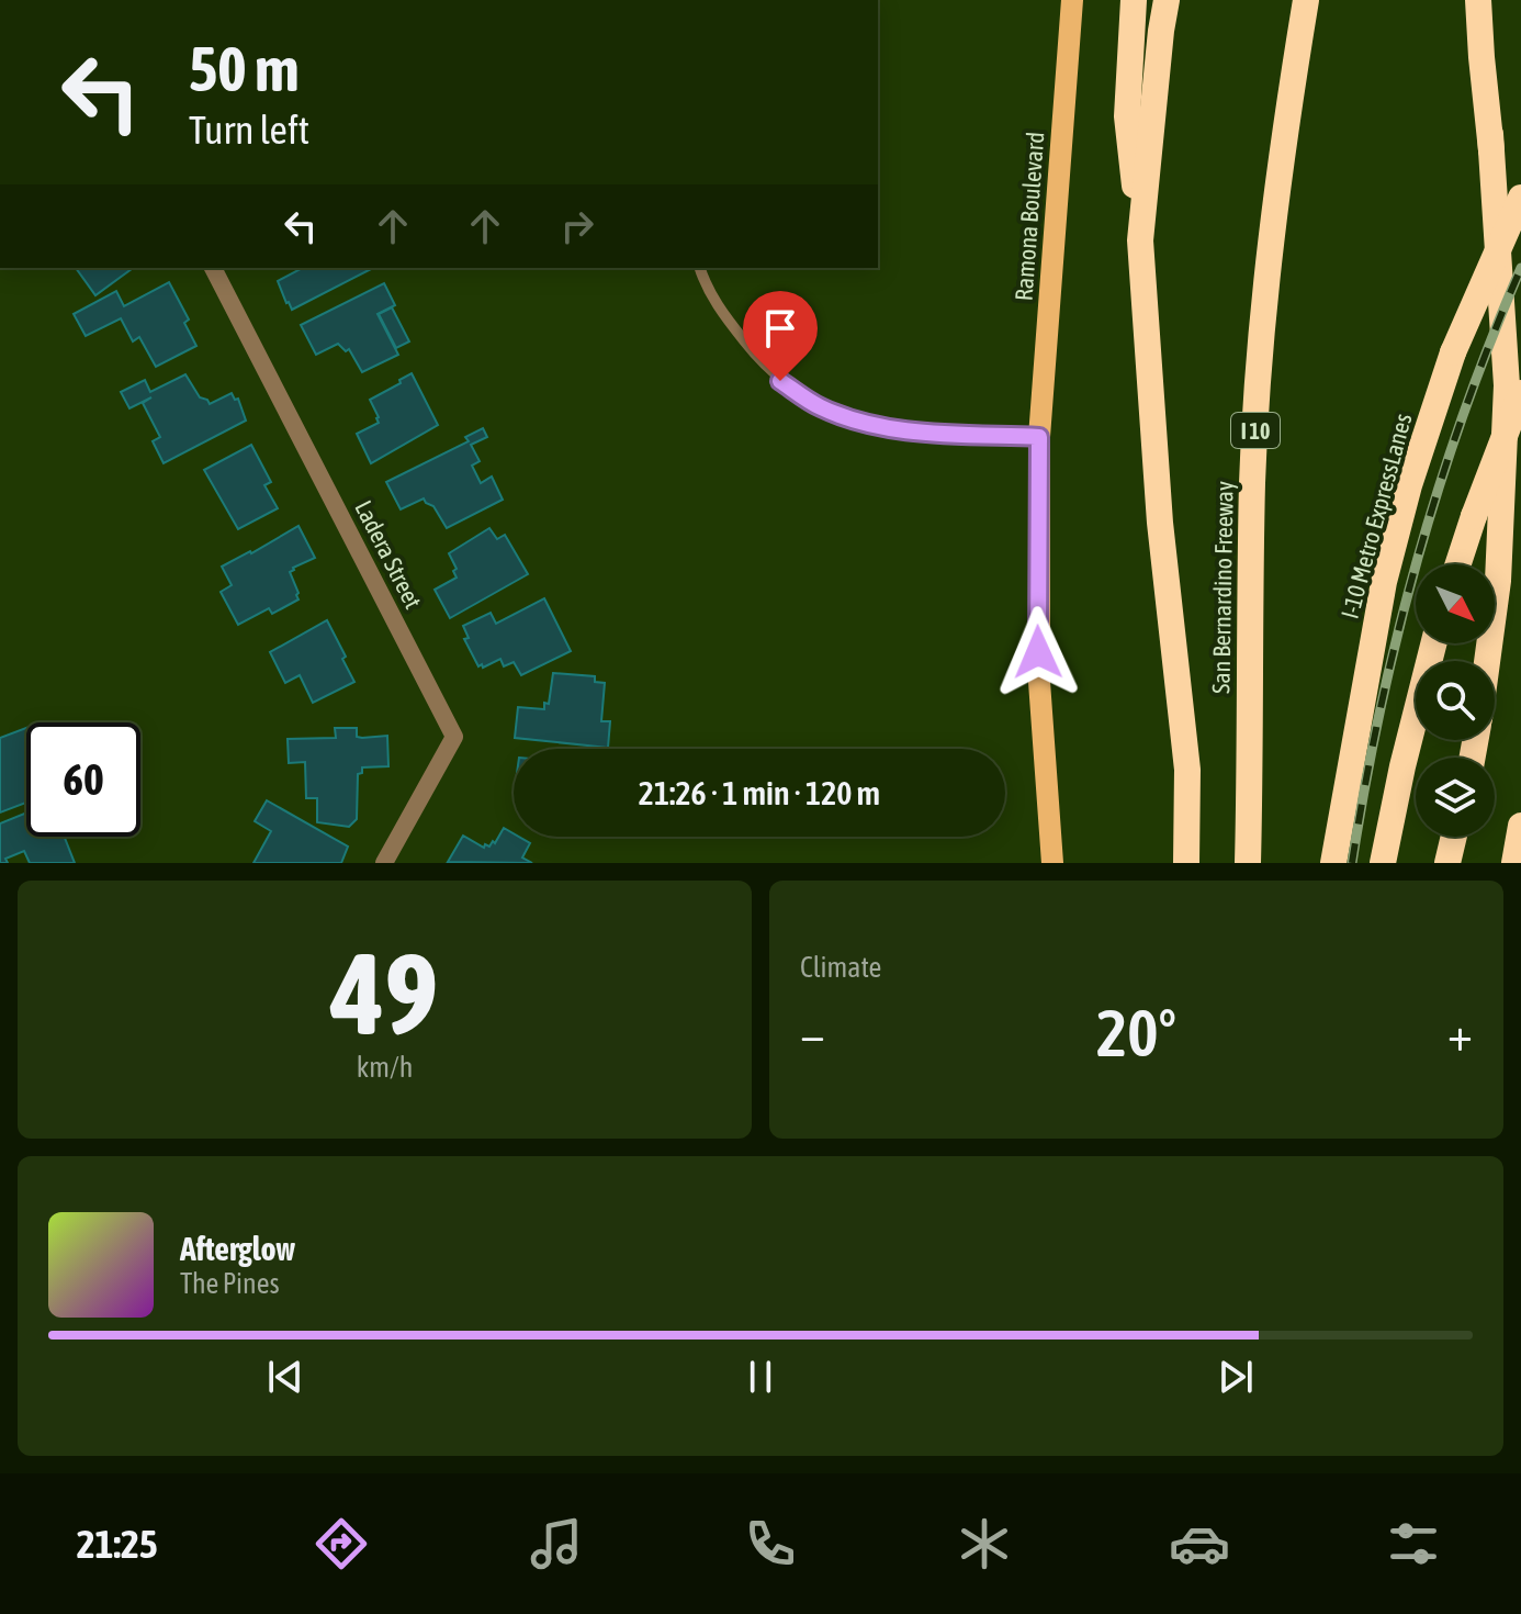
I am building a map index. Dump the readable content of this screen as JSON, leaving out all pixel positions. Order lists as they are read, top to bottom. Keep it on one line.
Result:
{"streets":{"highway":["I 10","I-10 Metro ExpressLanes","San Bernardino Freeway"],"main road":["Ramona Boulevard"],"street":["Ladera Street"]},"north":"bottom right","page":{"turn":["50 m","Turn left"],"limit":"60","trip":"21:26 · 1 min · 120 m","tile":[["49","km/h"],"Climate"],"heat":["−","20°","+"],"song":["Afterglow","The Pines"],"tabs":"21:25"}}
